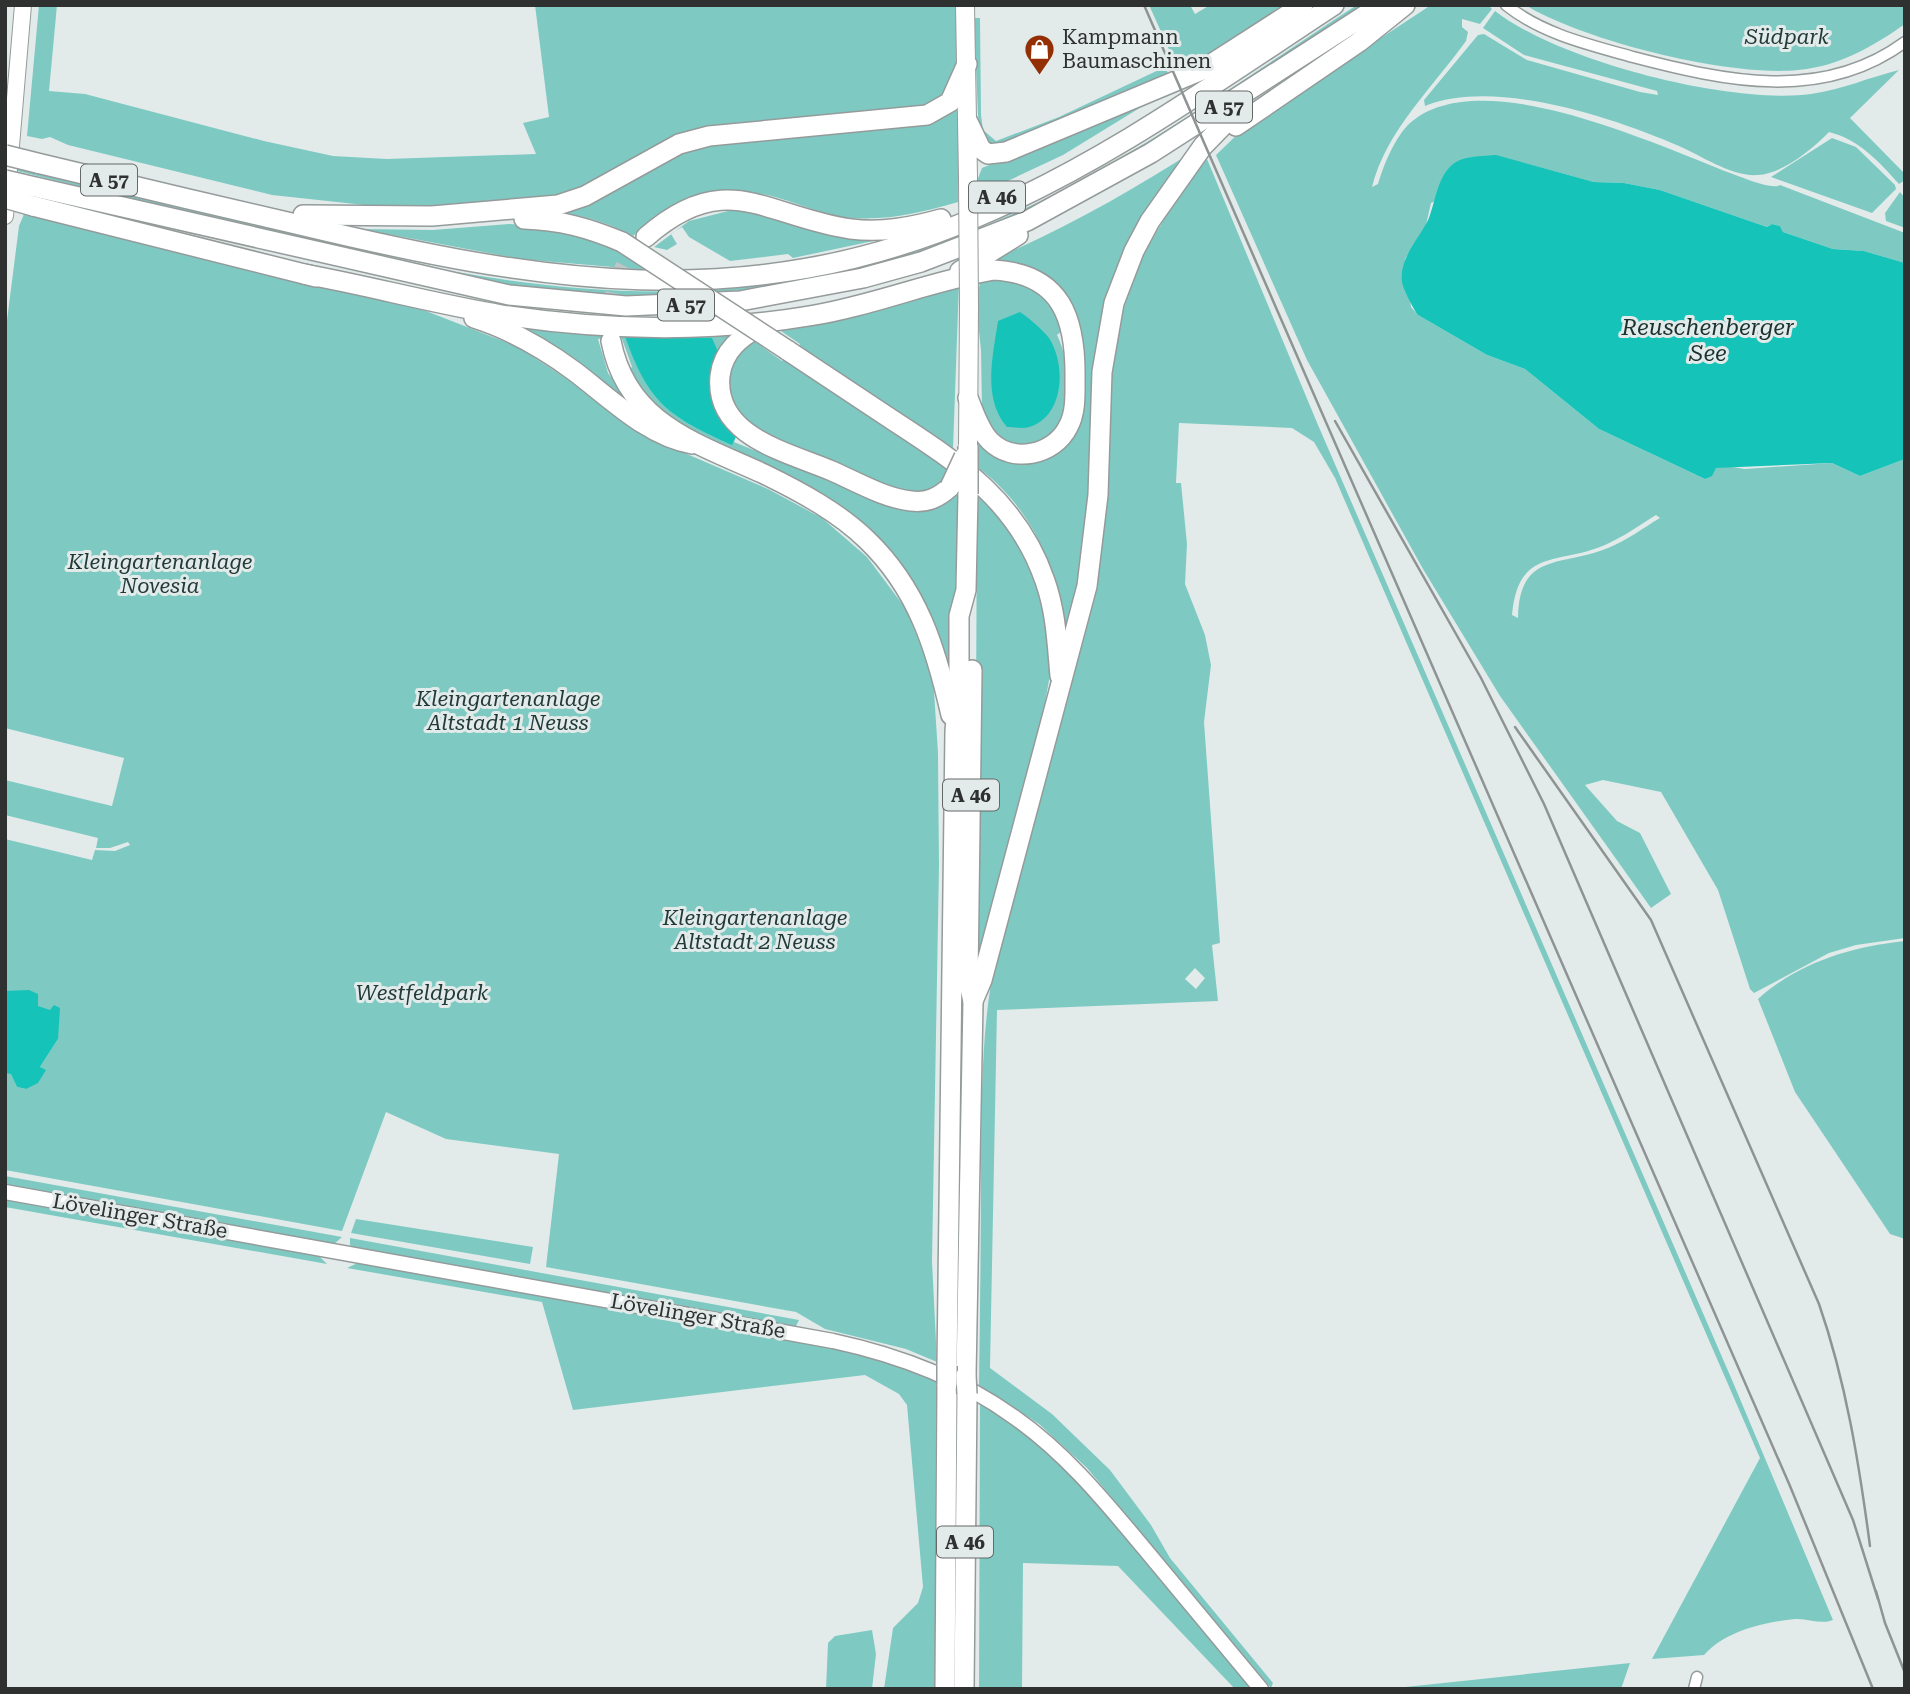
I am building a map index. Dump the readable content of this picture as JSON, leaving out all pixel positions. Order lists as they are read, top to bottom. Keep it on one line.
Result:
{"streets":{"highway":["A 57","A 46"],"street":["Lövelinger Straße"]},"crossings":[["A 57","A 46"]],"water":["Reuschenberger See"],"parks":["Südpark","Kleingartenanlage Novesia","Kleingartenanlage Altstadt 1 Neuss","Kleingartenanlage Altstadt 2 Neuss","Westfeldpark"],"places":{"shop":["Kampmann Baumaschinen"]}}
